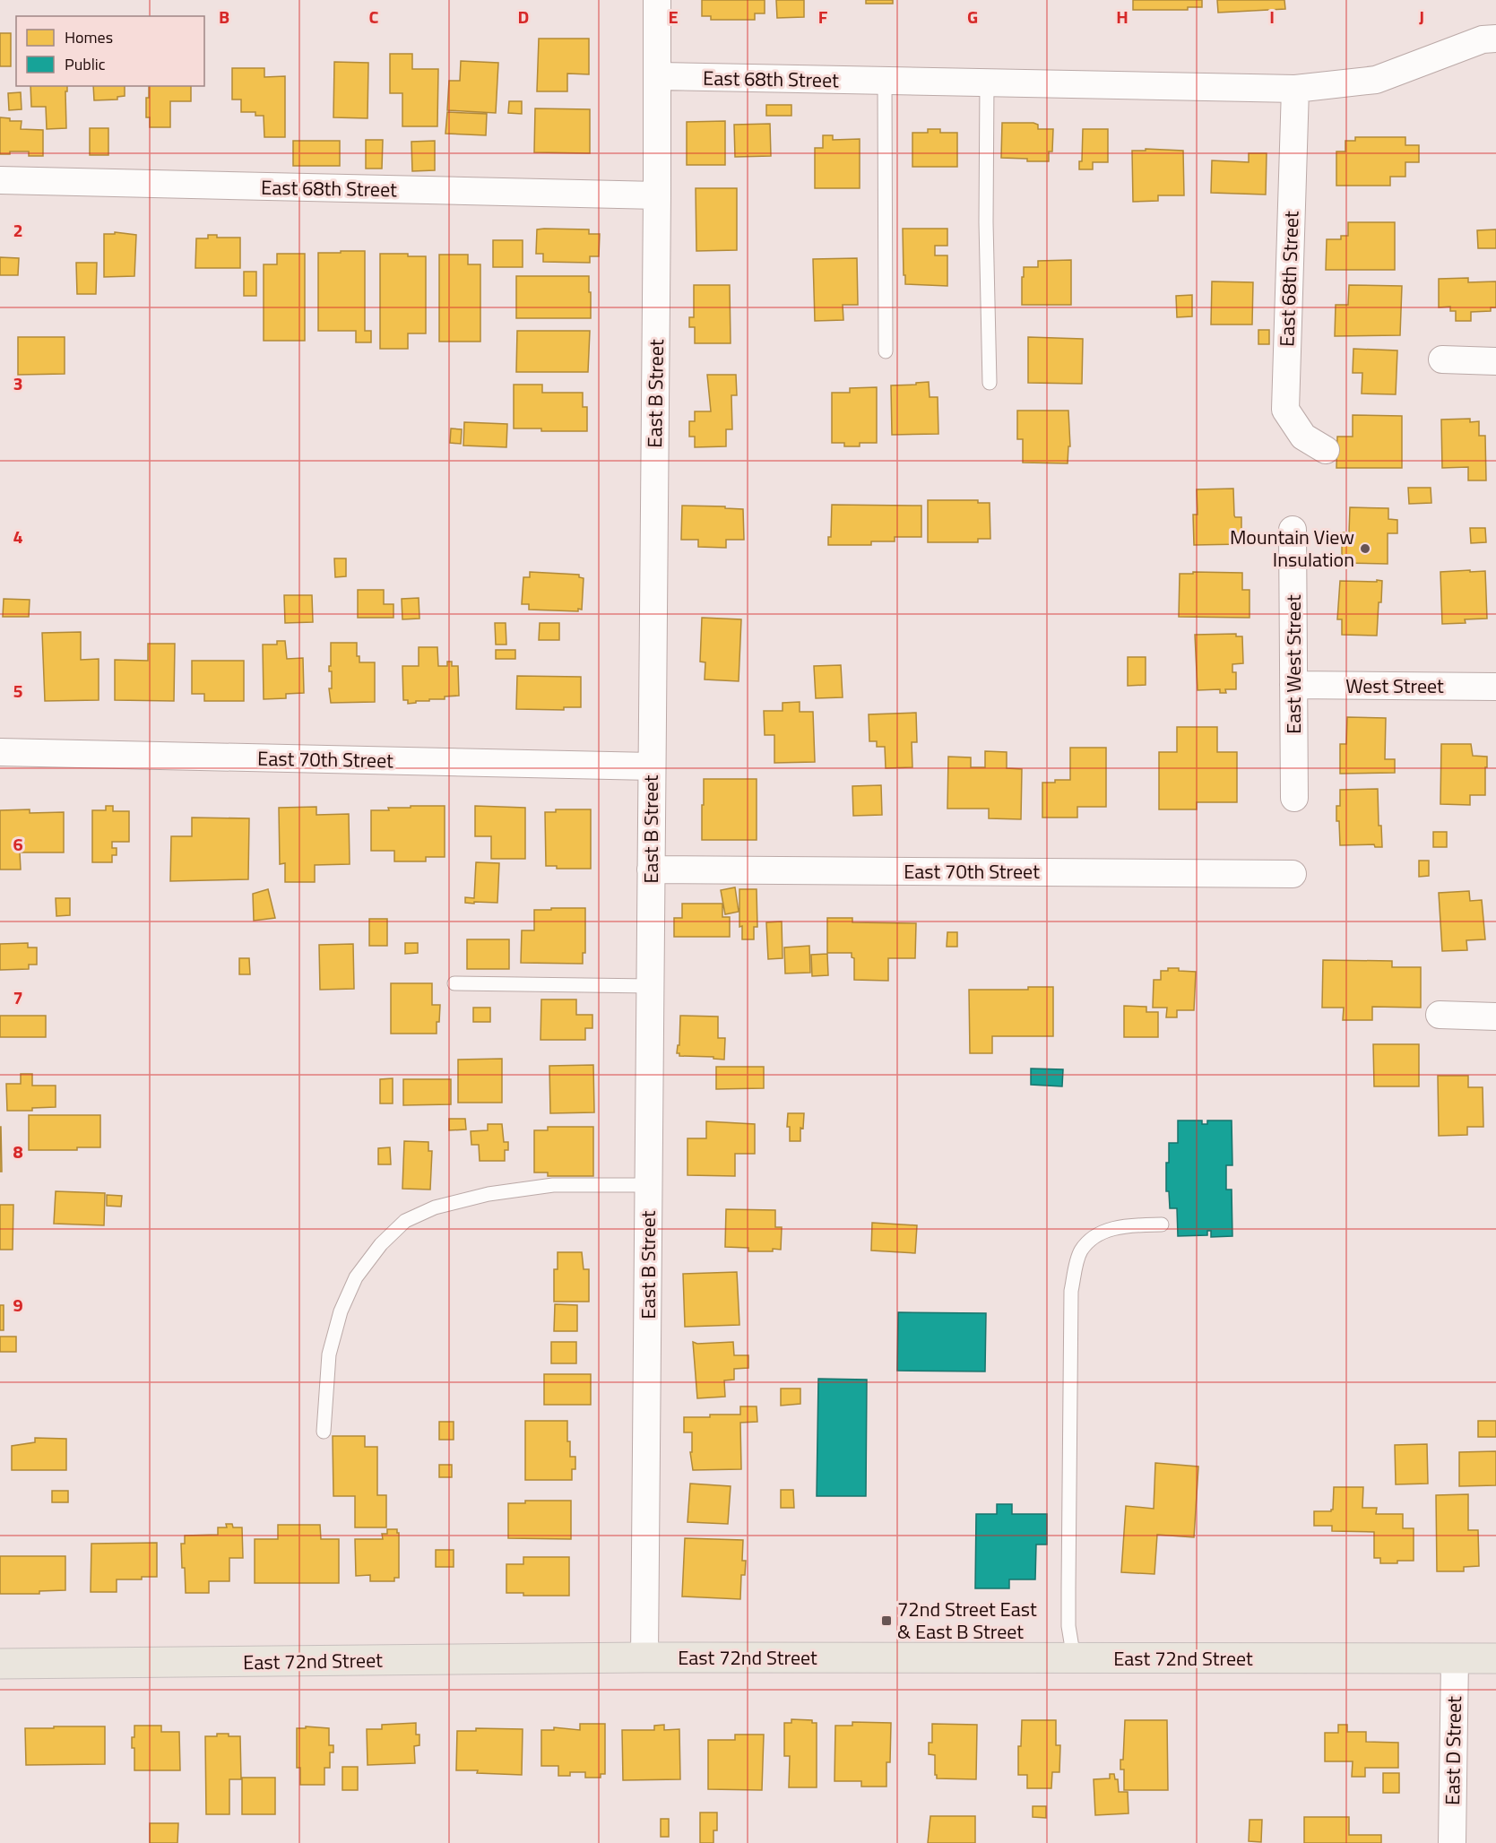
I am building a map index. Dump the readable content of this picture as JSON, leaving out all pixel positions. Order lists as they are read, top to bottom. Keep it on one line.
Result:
{"streets":{"main road":["East 72nd Street"],"street":["East 68th Street","East B Street","East West Street","West Street","East 70th Street","East D Street"]},"crossings":[["East 68th Street","East B Street"],["East B Street","East 70th Street"],["East B Street","East 72nd Street"],["East West Street","West Street"],["East 72nd Street","East D Street"]],"places":{"other":["Mountain View Insulation"],"transit":["72nd Street East & East B Street"]},"legend":["Homes","Public"],"grid":{"columns":["B","C","D","E","F","G","H","I","J"],"rows":["2","3","4","5","6","7","8","9"]}}
